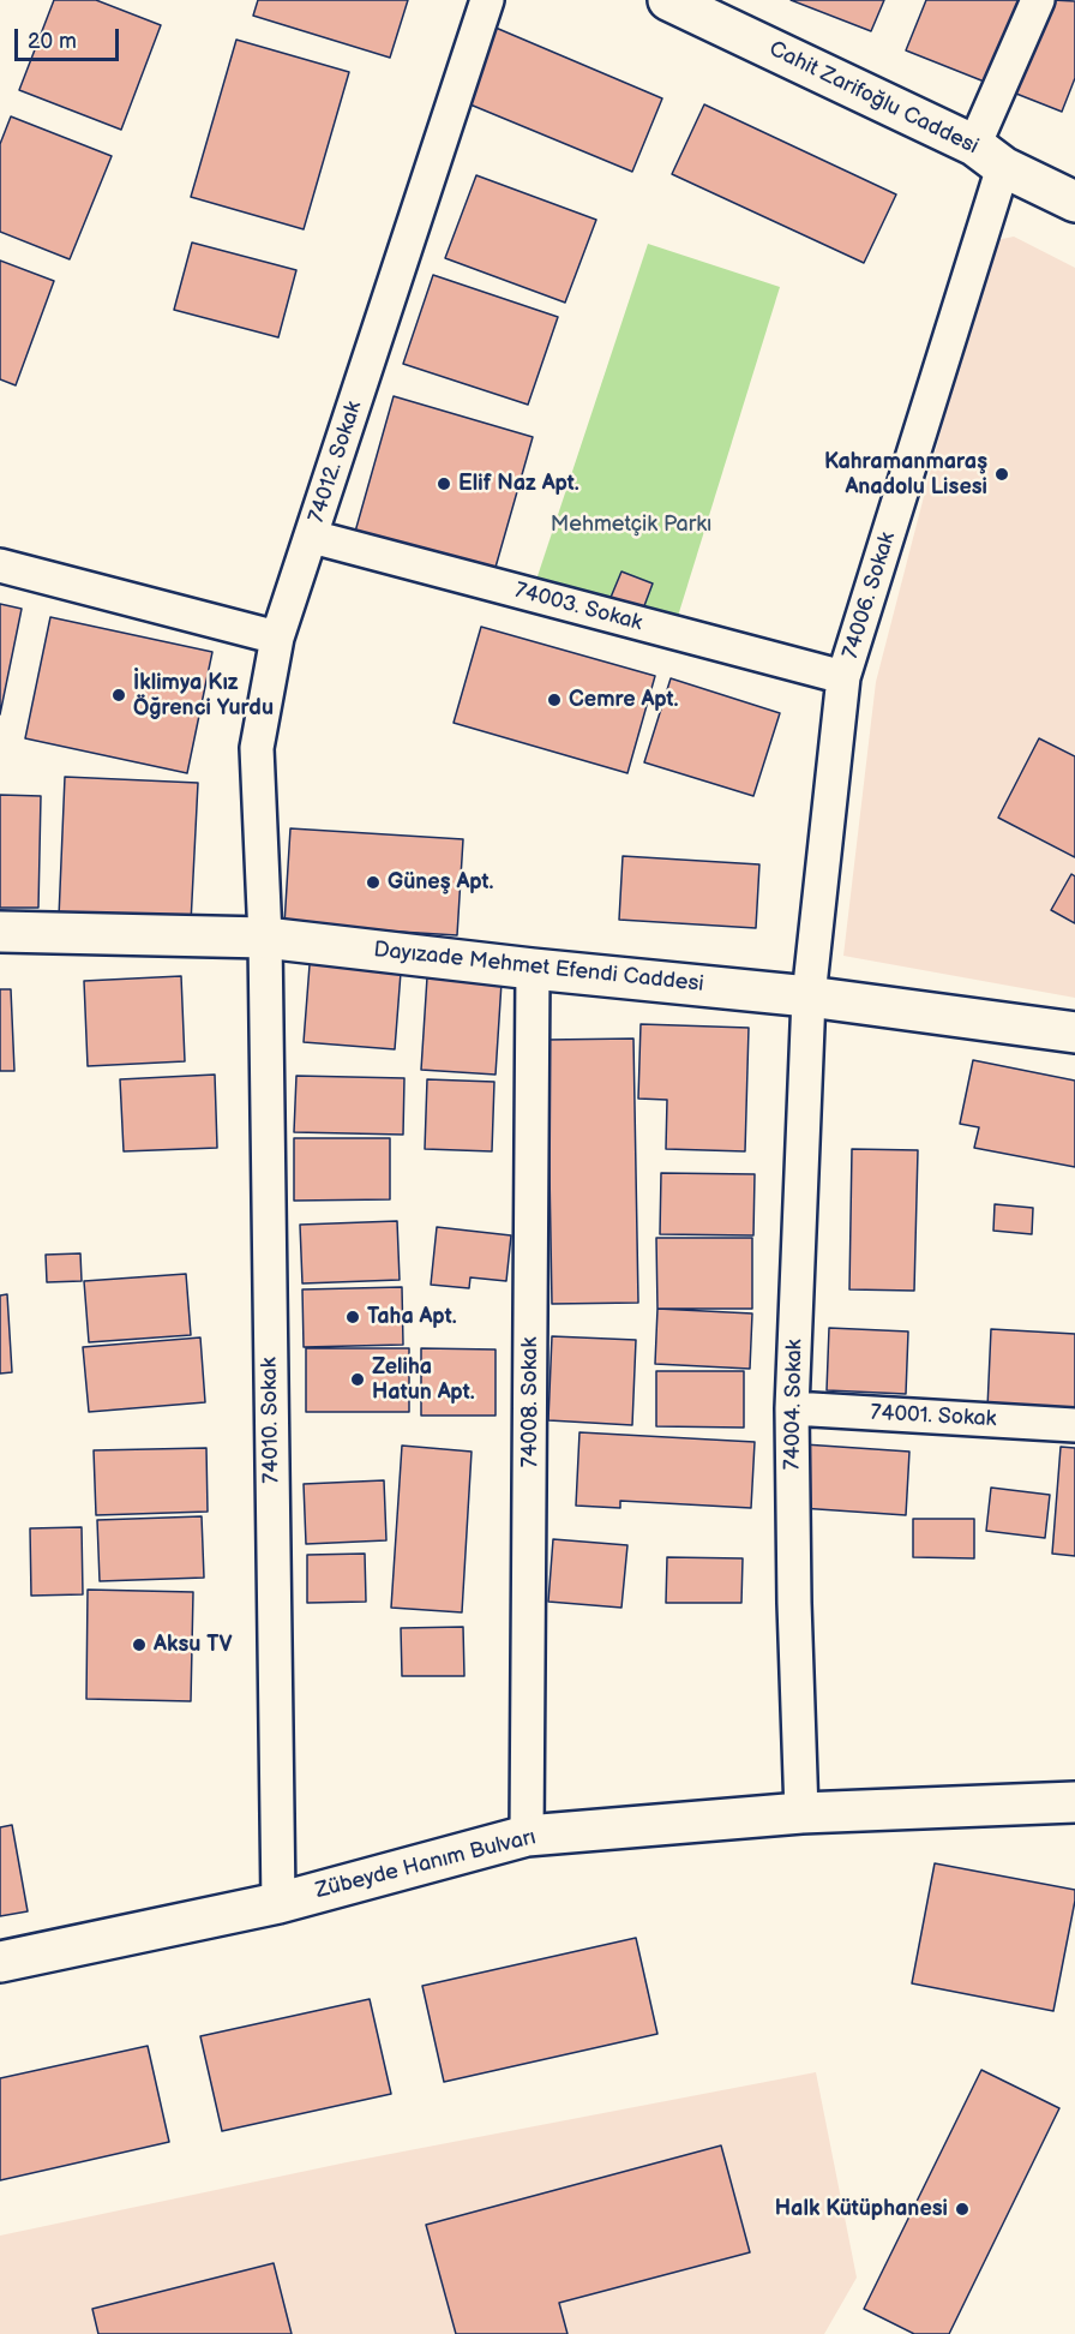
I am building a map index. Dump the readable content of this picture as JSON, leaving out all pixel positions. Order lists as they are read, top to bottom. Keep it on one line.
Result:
{"streets":{"street":["Cahit Zarifoğlu Caddesi","74012. Sokak","74006. Sokak","74003. Sokak","Dayızade Mehmet Efendi Caddesi","74008. Sokak","74004. Sokak","74001. Sokak","74010. Sokak","Zübeyde Hanım Bulvarı"]},"crossings":[["Cahit Zarifoğlu Caddesi","74006. Sokak"],["74012. Sokak","74003. Sokak"],["74012. Sokak","Dayızade Mehmet Efendi Caddesi"],["74012. Sokak","74010. Sokak"],["74006. Sokak","74003. Sokak"],["74006. Sokak","Dayızade Mehmet Efendi Caddesi"],["74006. Sokak","74004. Sokak"],["Dayızade Mehmet Efendi Caddesi","74008. Sokak"],["Dayızade Mehmet Efendi Caddesi","74004. Sokak"],["Dayızade Mehmet Efendi Caddesi","74010. Sokak"],["74008. Sokak","Zübeyde Hanım Bulvarı"],["74004. Sokak","74001. Sokak"],["74004. Sokak","Zübeyde Hanım Bulvarı"],["74010. Sokak","Zübeyde Hanım Bulvarı"]],"parks":["Mehmetçik Parkı"],"places":["Kahramanmaraş Anadolu Lisesi","Elif Naz Apt.","İklimya Kız Öğrenci Yurdu","Cemre Apt.","Güneş Apt.","Taha Apt.","Zeliha Hatun Apt.","Aksu TV","Halk Kütüphanesi"],"scale_bar":"20 m"}
